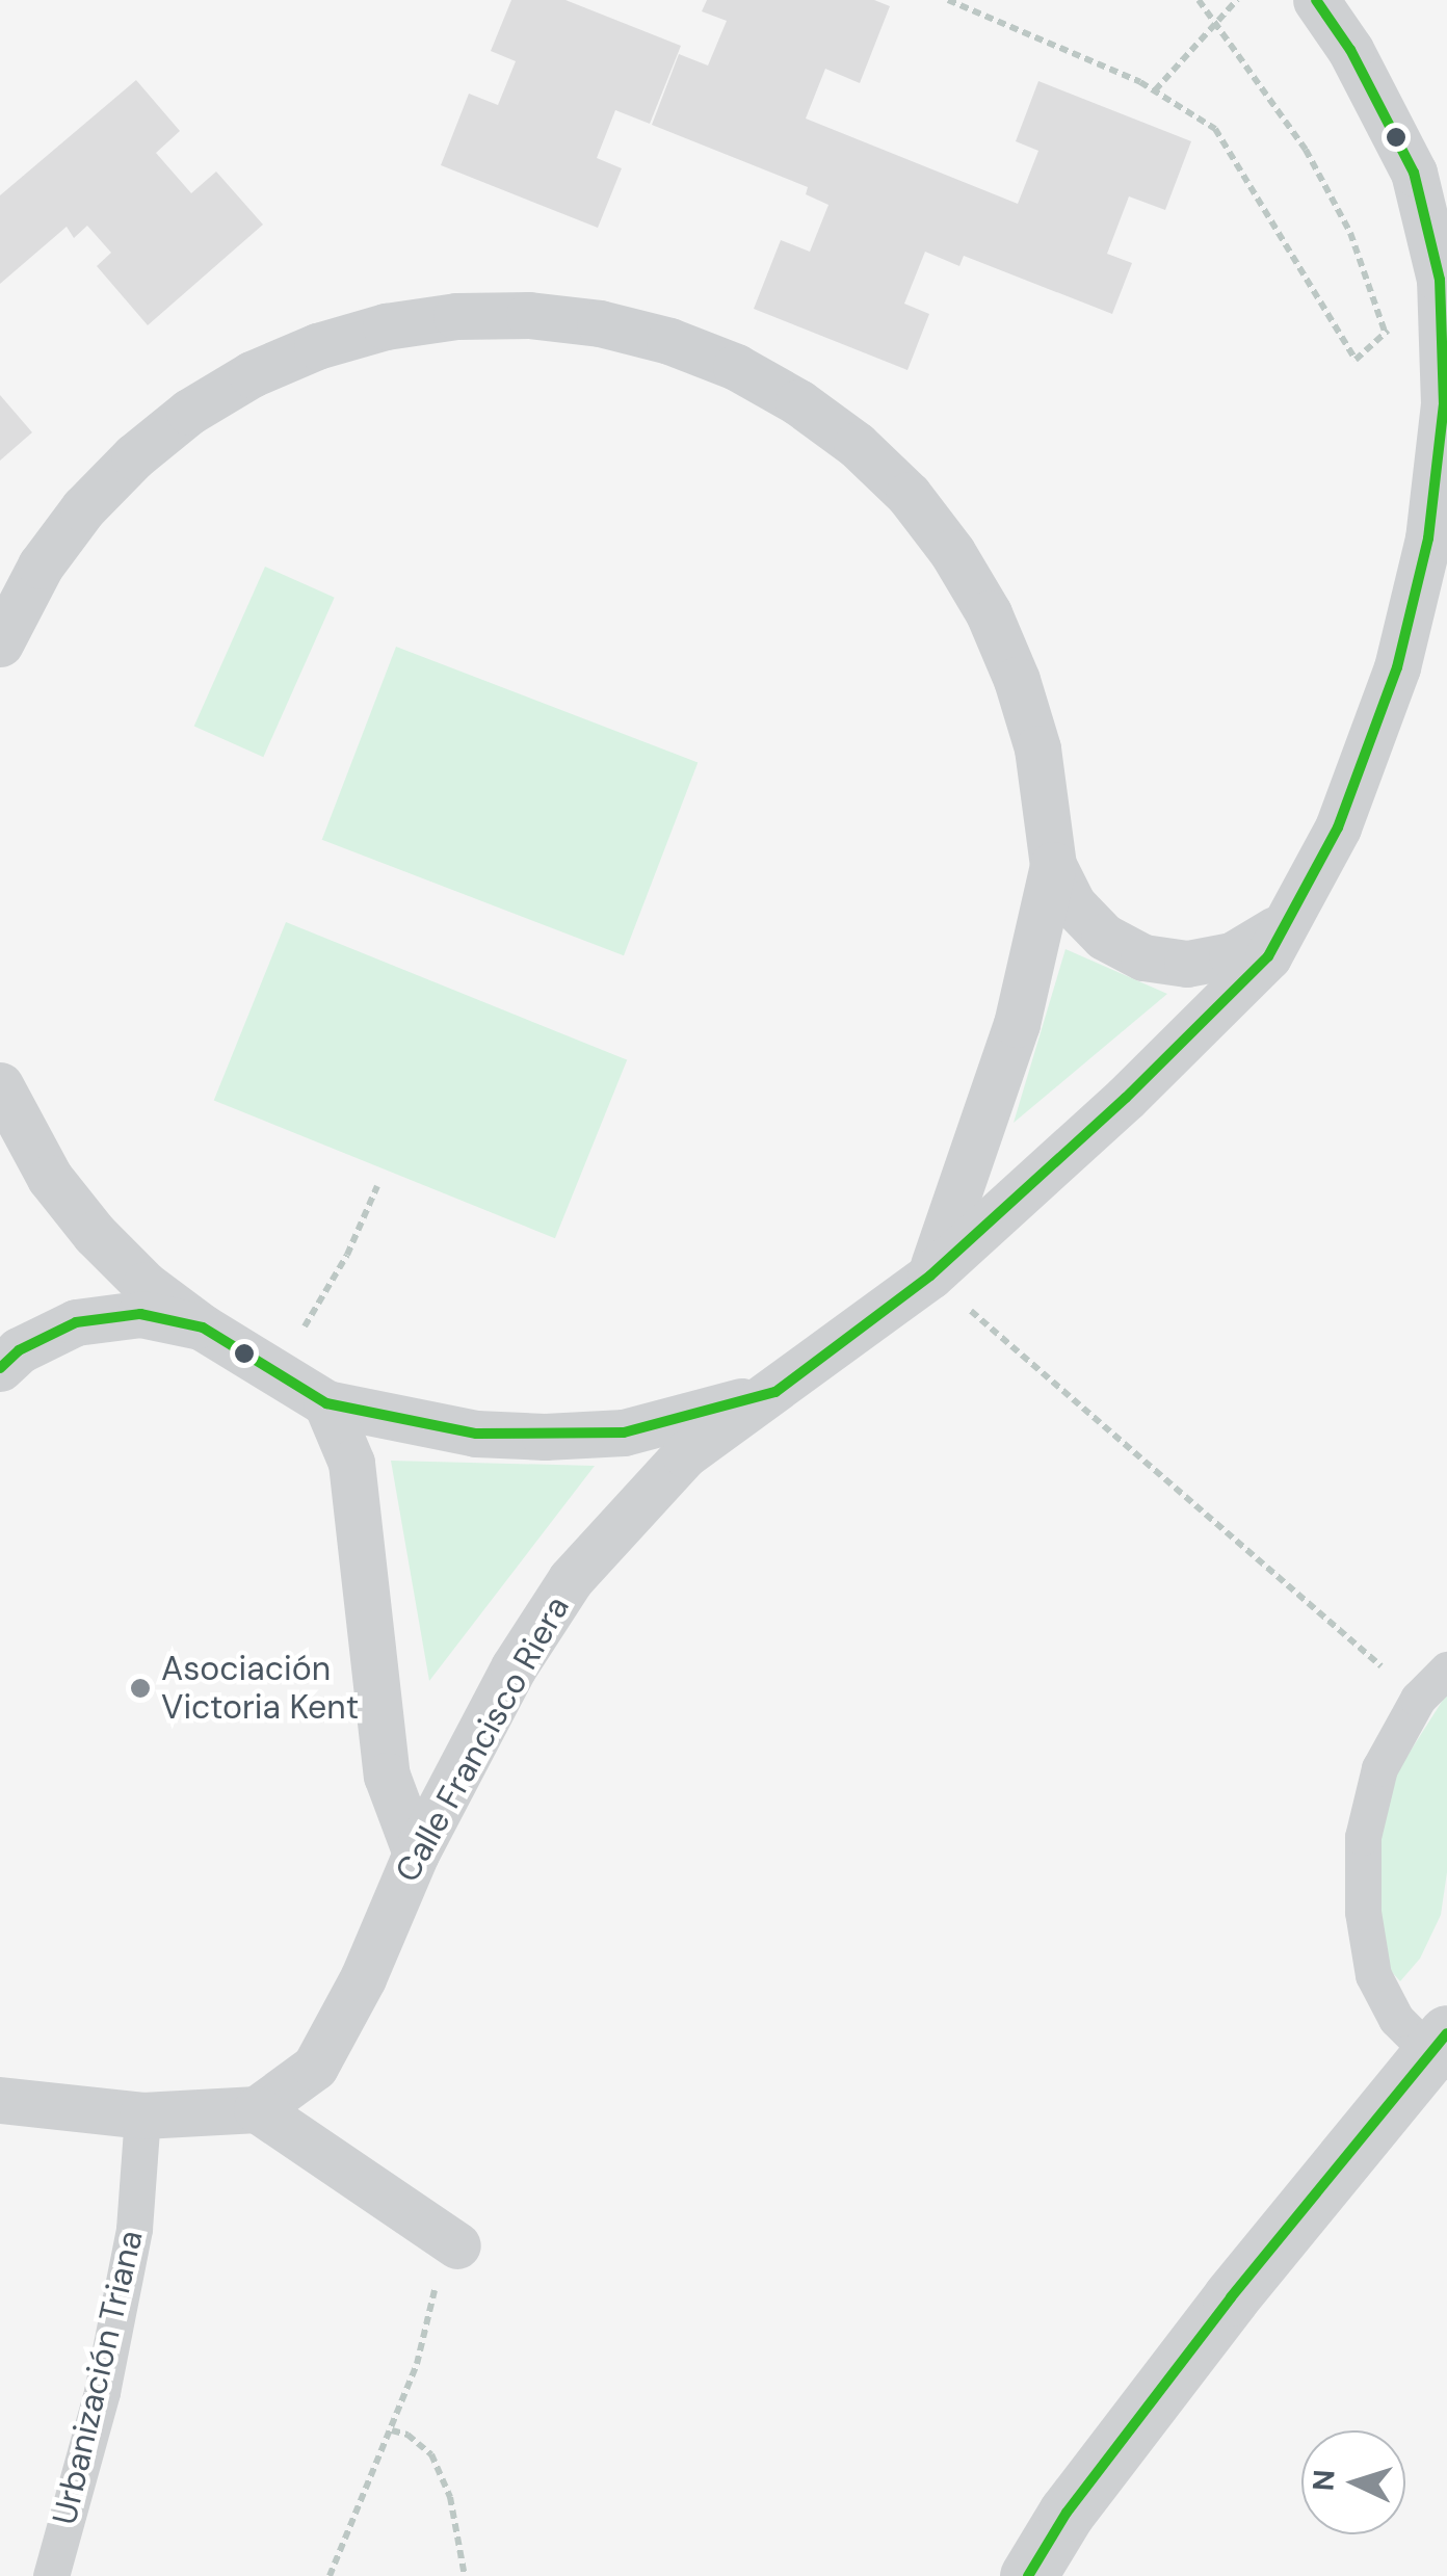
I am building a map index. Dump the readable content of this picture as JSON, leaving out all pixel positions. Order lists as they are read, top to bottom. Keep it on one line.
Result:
{"streets":{"street":["Calle Francisco Riera","Urbanización Triana"]},"places":["Asociación Victoria Kent"],"north":"left"}
